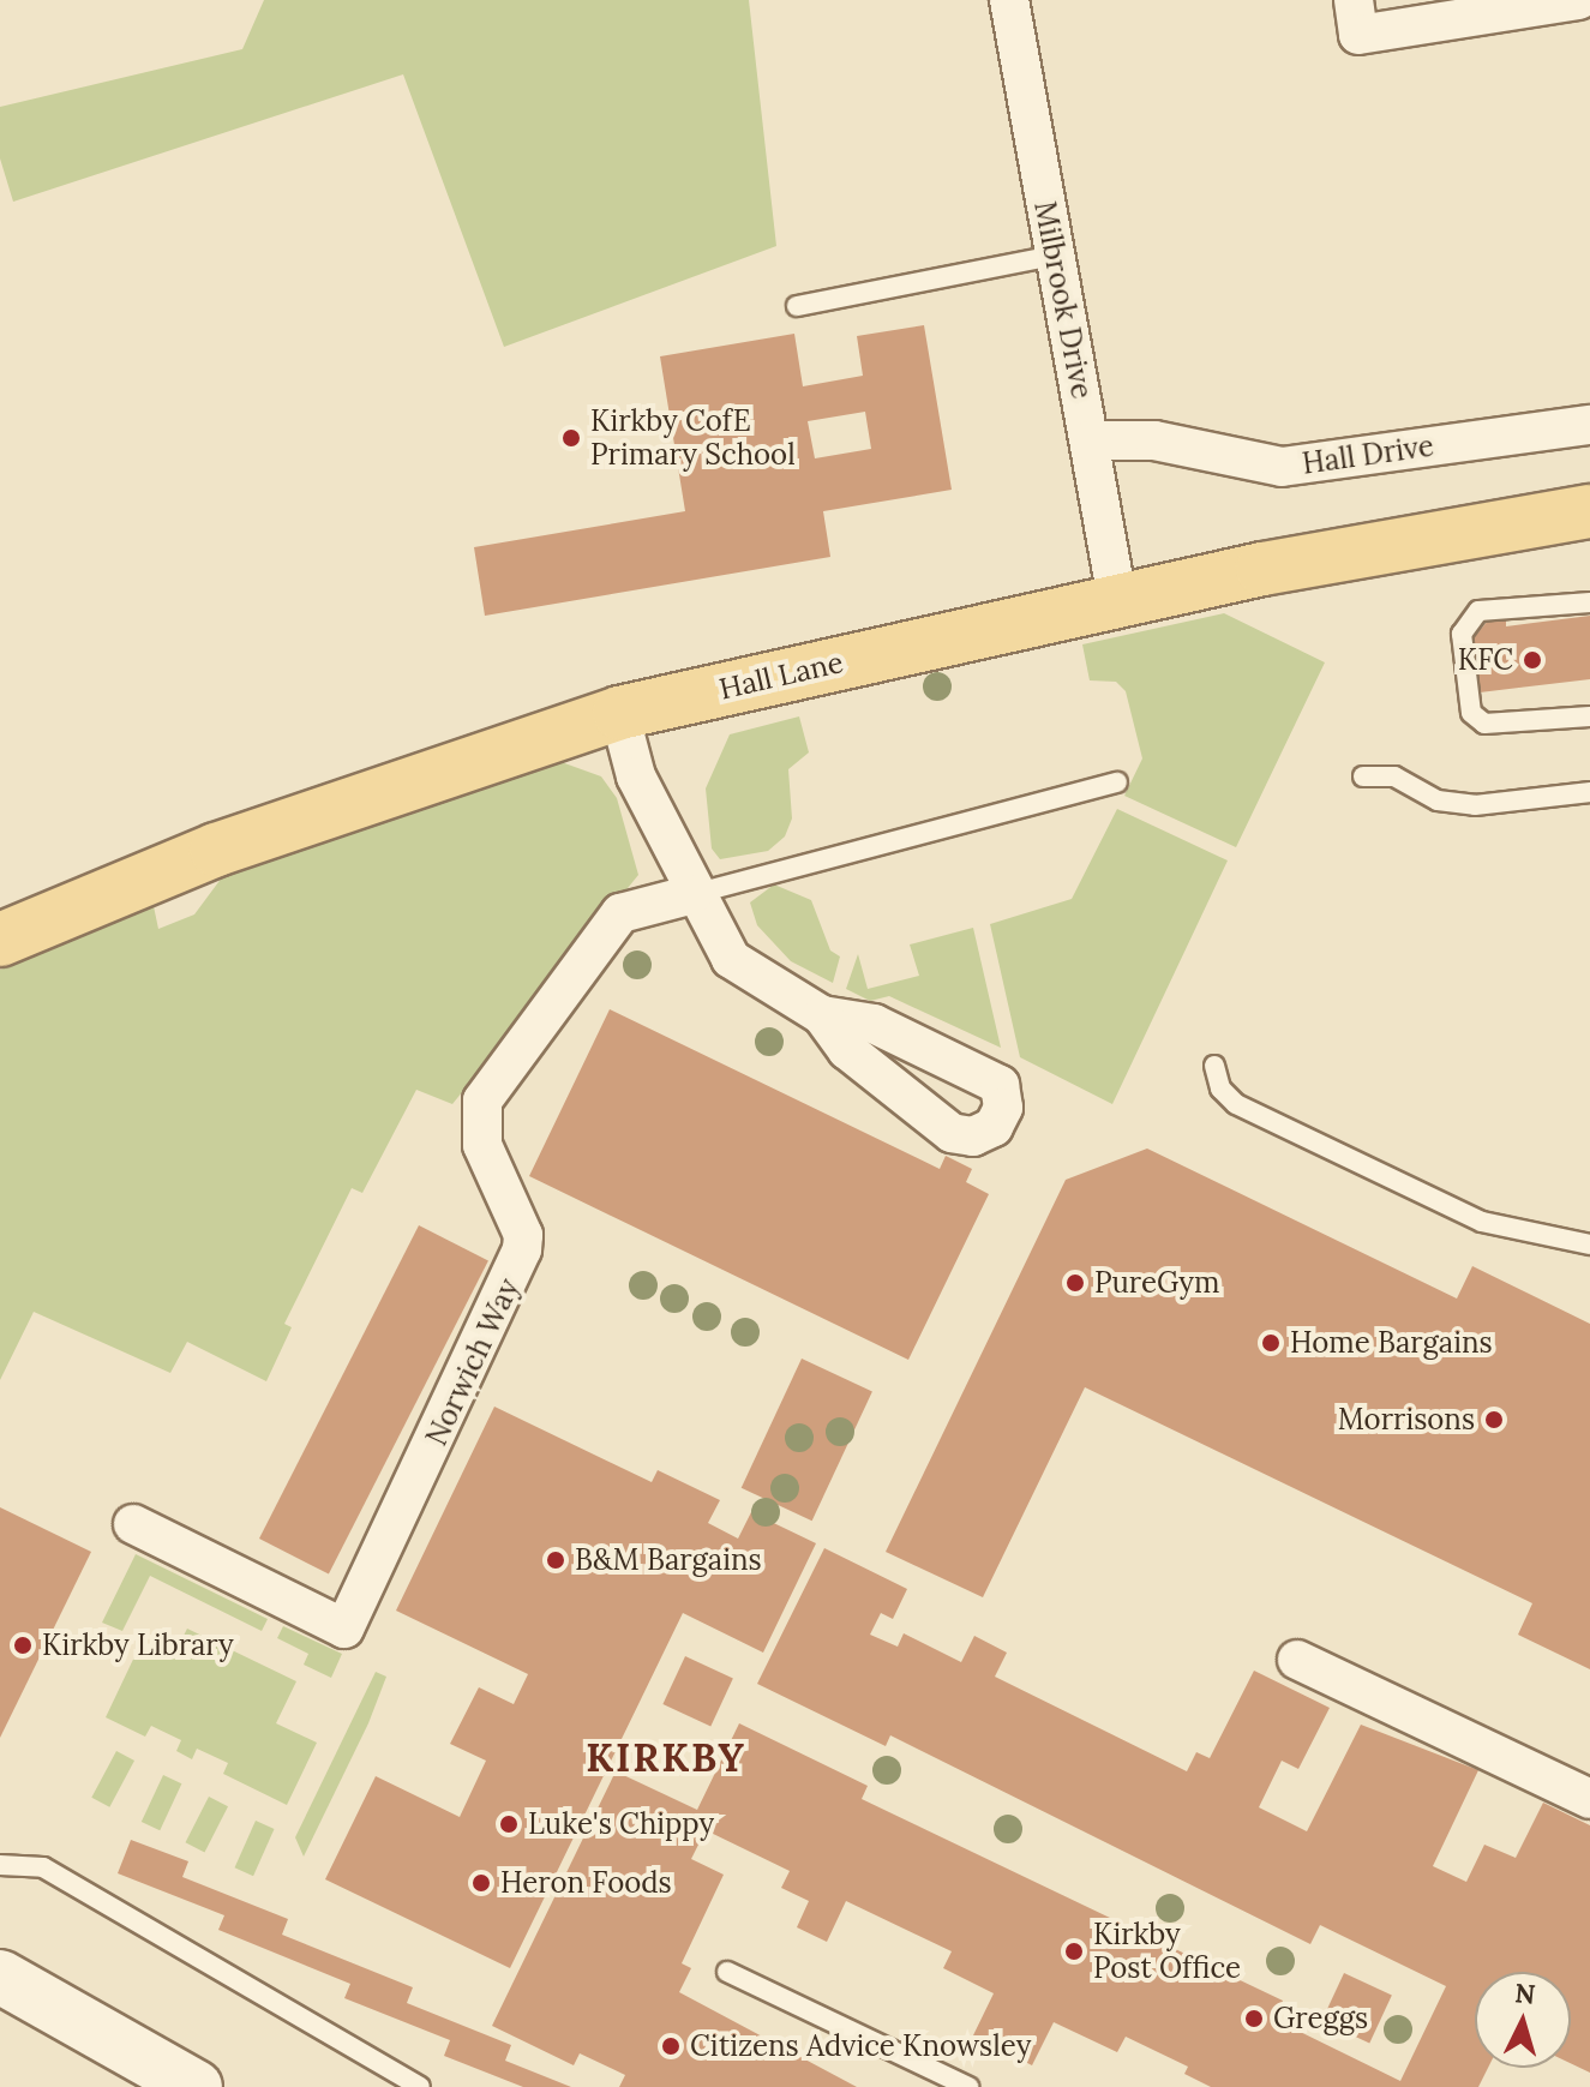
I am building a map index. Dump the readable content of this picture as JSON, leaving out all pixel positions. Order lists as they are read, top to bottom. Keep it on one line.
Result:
{"streets":{"main road":["Hall Lane"],"street":["Milbrook Drive","Hall Drive","Norwich Way"]},"crossings":[["Milbrook Drive","Hall Drive"],["Milbrook Drive","Hall Lane"]],"districts":["KIRKBY"],"places":["Kirkby CofE Primary School","KFC","PureGym","Home Bargains","Morrisons","B&M Bargains","Kirkby Library","Luke's Chippy","Heron Foods","Kirkby Post Office","Greggs","Citizens Advice Knowsley"],"north":"top"}
